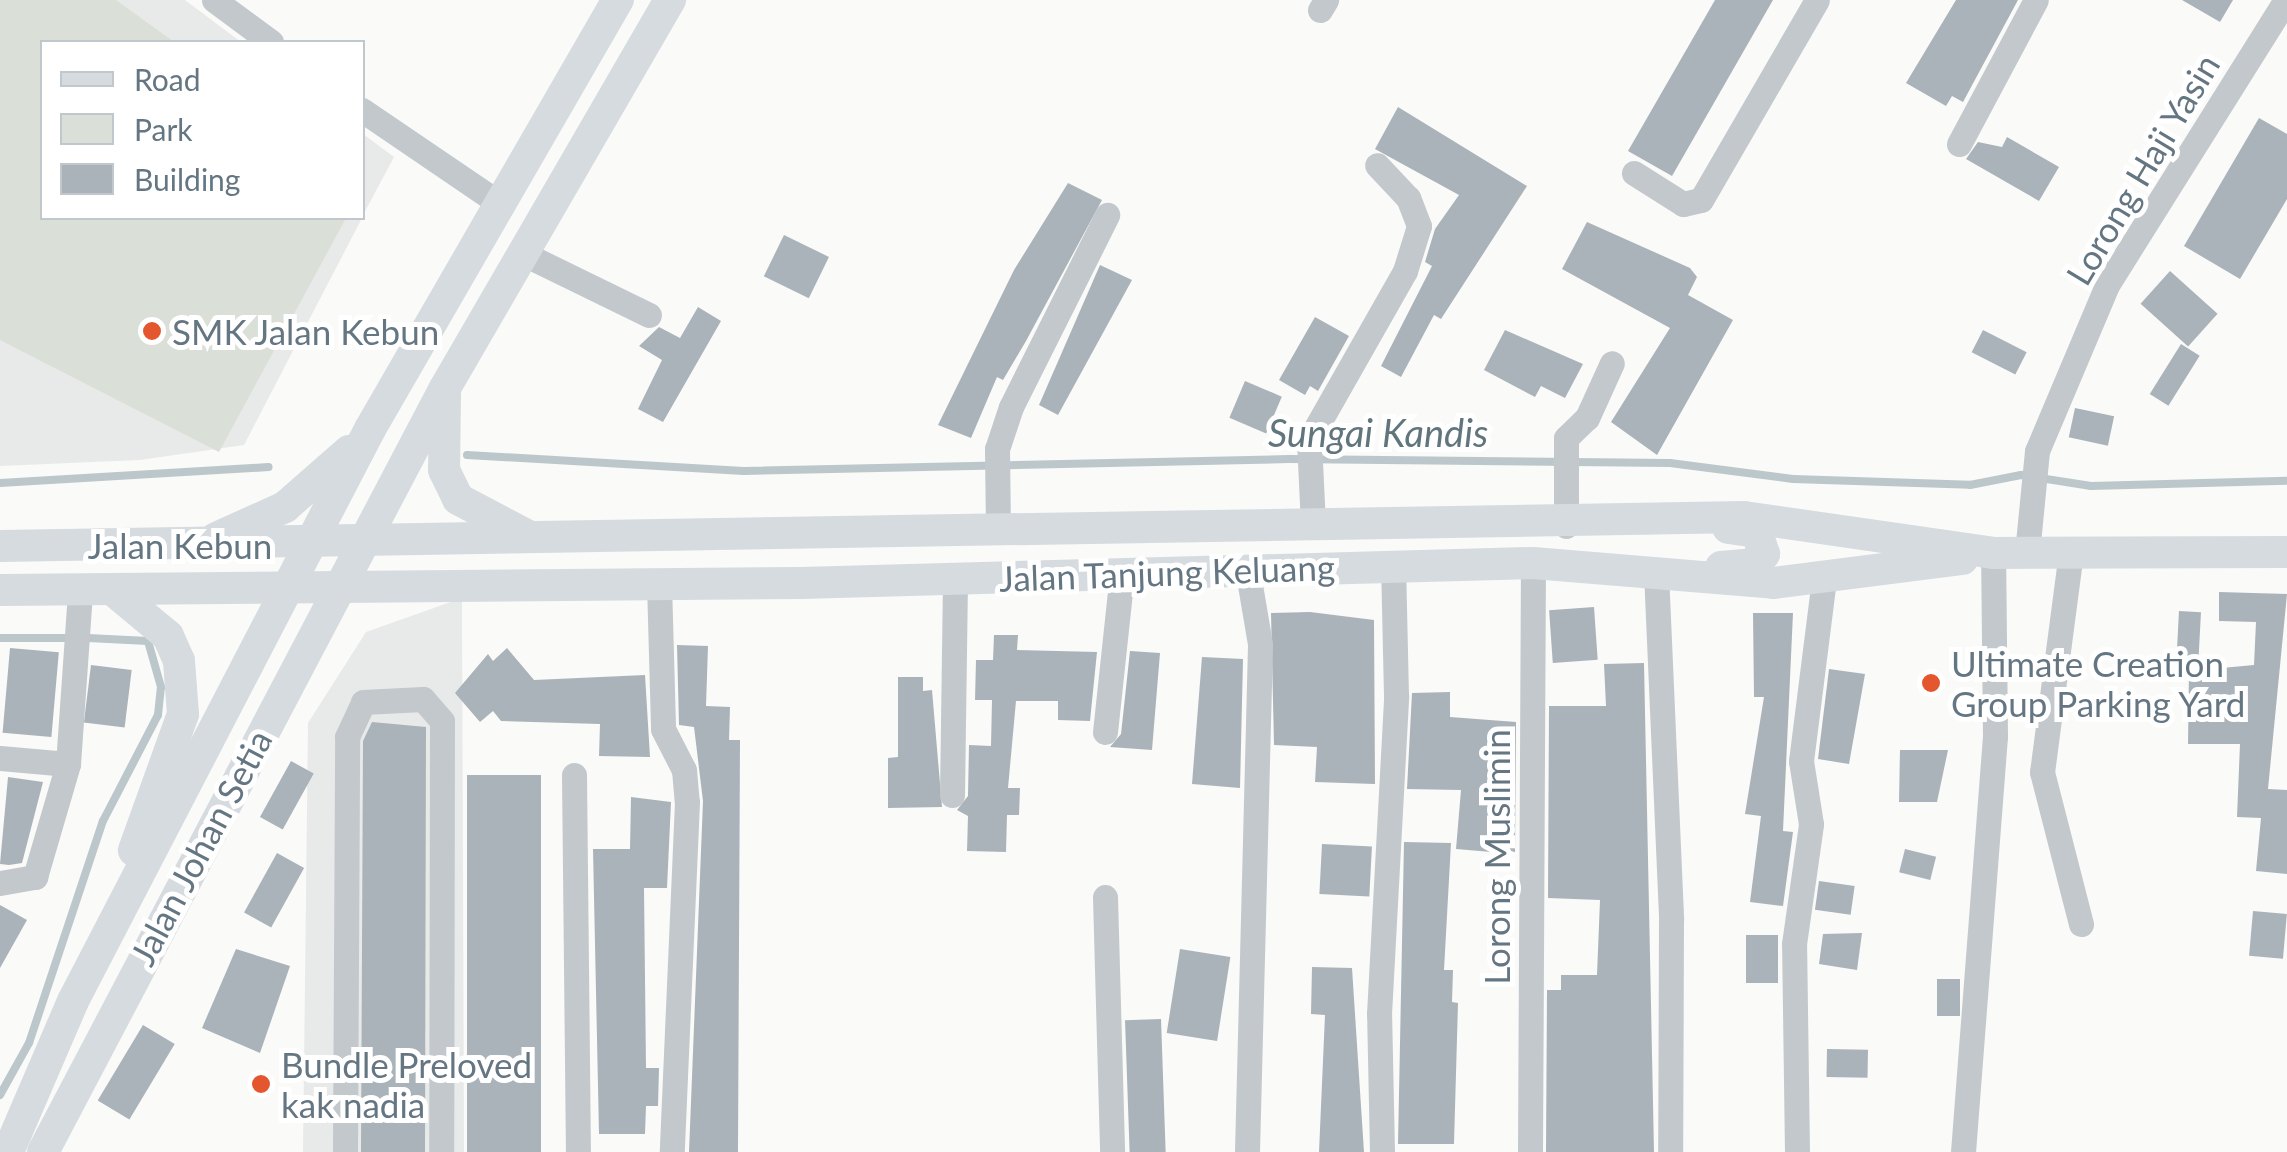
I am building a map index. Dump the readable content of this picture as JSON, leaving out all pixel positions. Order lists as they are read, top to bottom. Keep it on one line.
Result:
{"streets":{"main road":["Jalan Kebun","Jalan Tanjung Keluang","Jalan Johan Setia"],"street":["Lorong Haji Yasin","Lorong Muslimin"]},"crossings":[["Lorong Haji Yasin","Jalan Tanjung Keluang"],["Jalan Kebun","Jalan Tanjung Keluang"],["Jalan Kebun","Jalan Johan Setia"],["Jalan Tanjung Keluang","Jalan Johan Setia"],["Jalan Tanjung Keluang","Lorong Muslimin"]],"water":["Sungai Kandis"],"places":["SMK Jalan Kebun","Ultimate Creation Group Parking Yard","Bundle Preloved kak nadia"],"legend":["Road","Park","Building"]}
